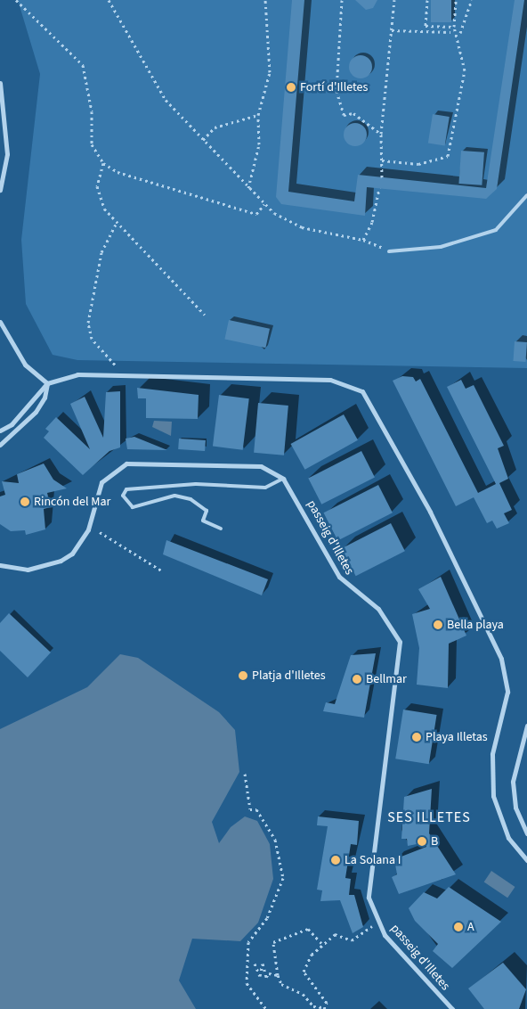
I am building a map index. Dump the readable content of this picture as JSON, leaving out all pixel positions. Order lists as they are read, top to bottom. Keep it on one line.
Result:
{"streets":{"street":["passeig d'Illetes"]},"districts":["SES ILLETES"],"places":["Fortí d'Illetes","Rincón del Mar","Bella playa","Platja d'Illetes","Bellmar","Playa Illetas","B","La Solana I","A"]}
